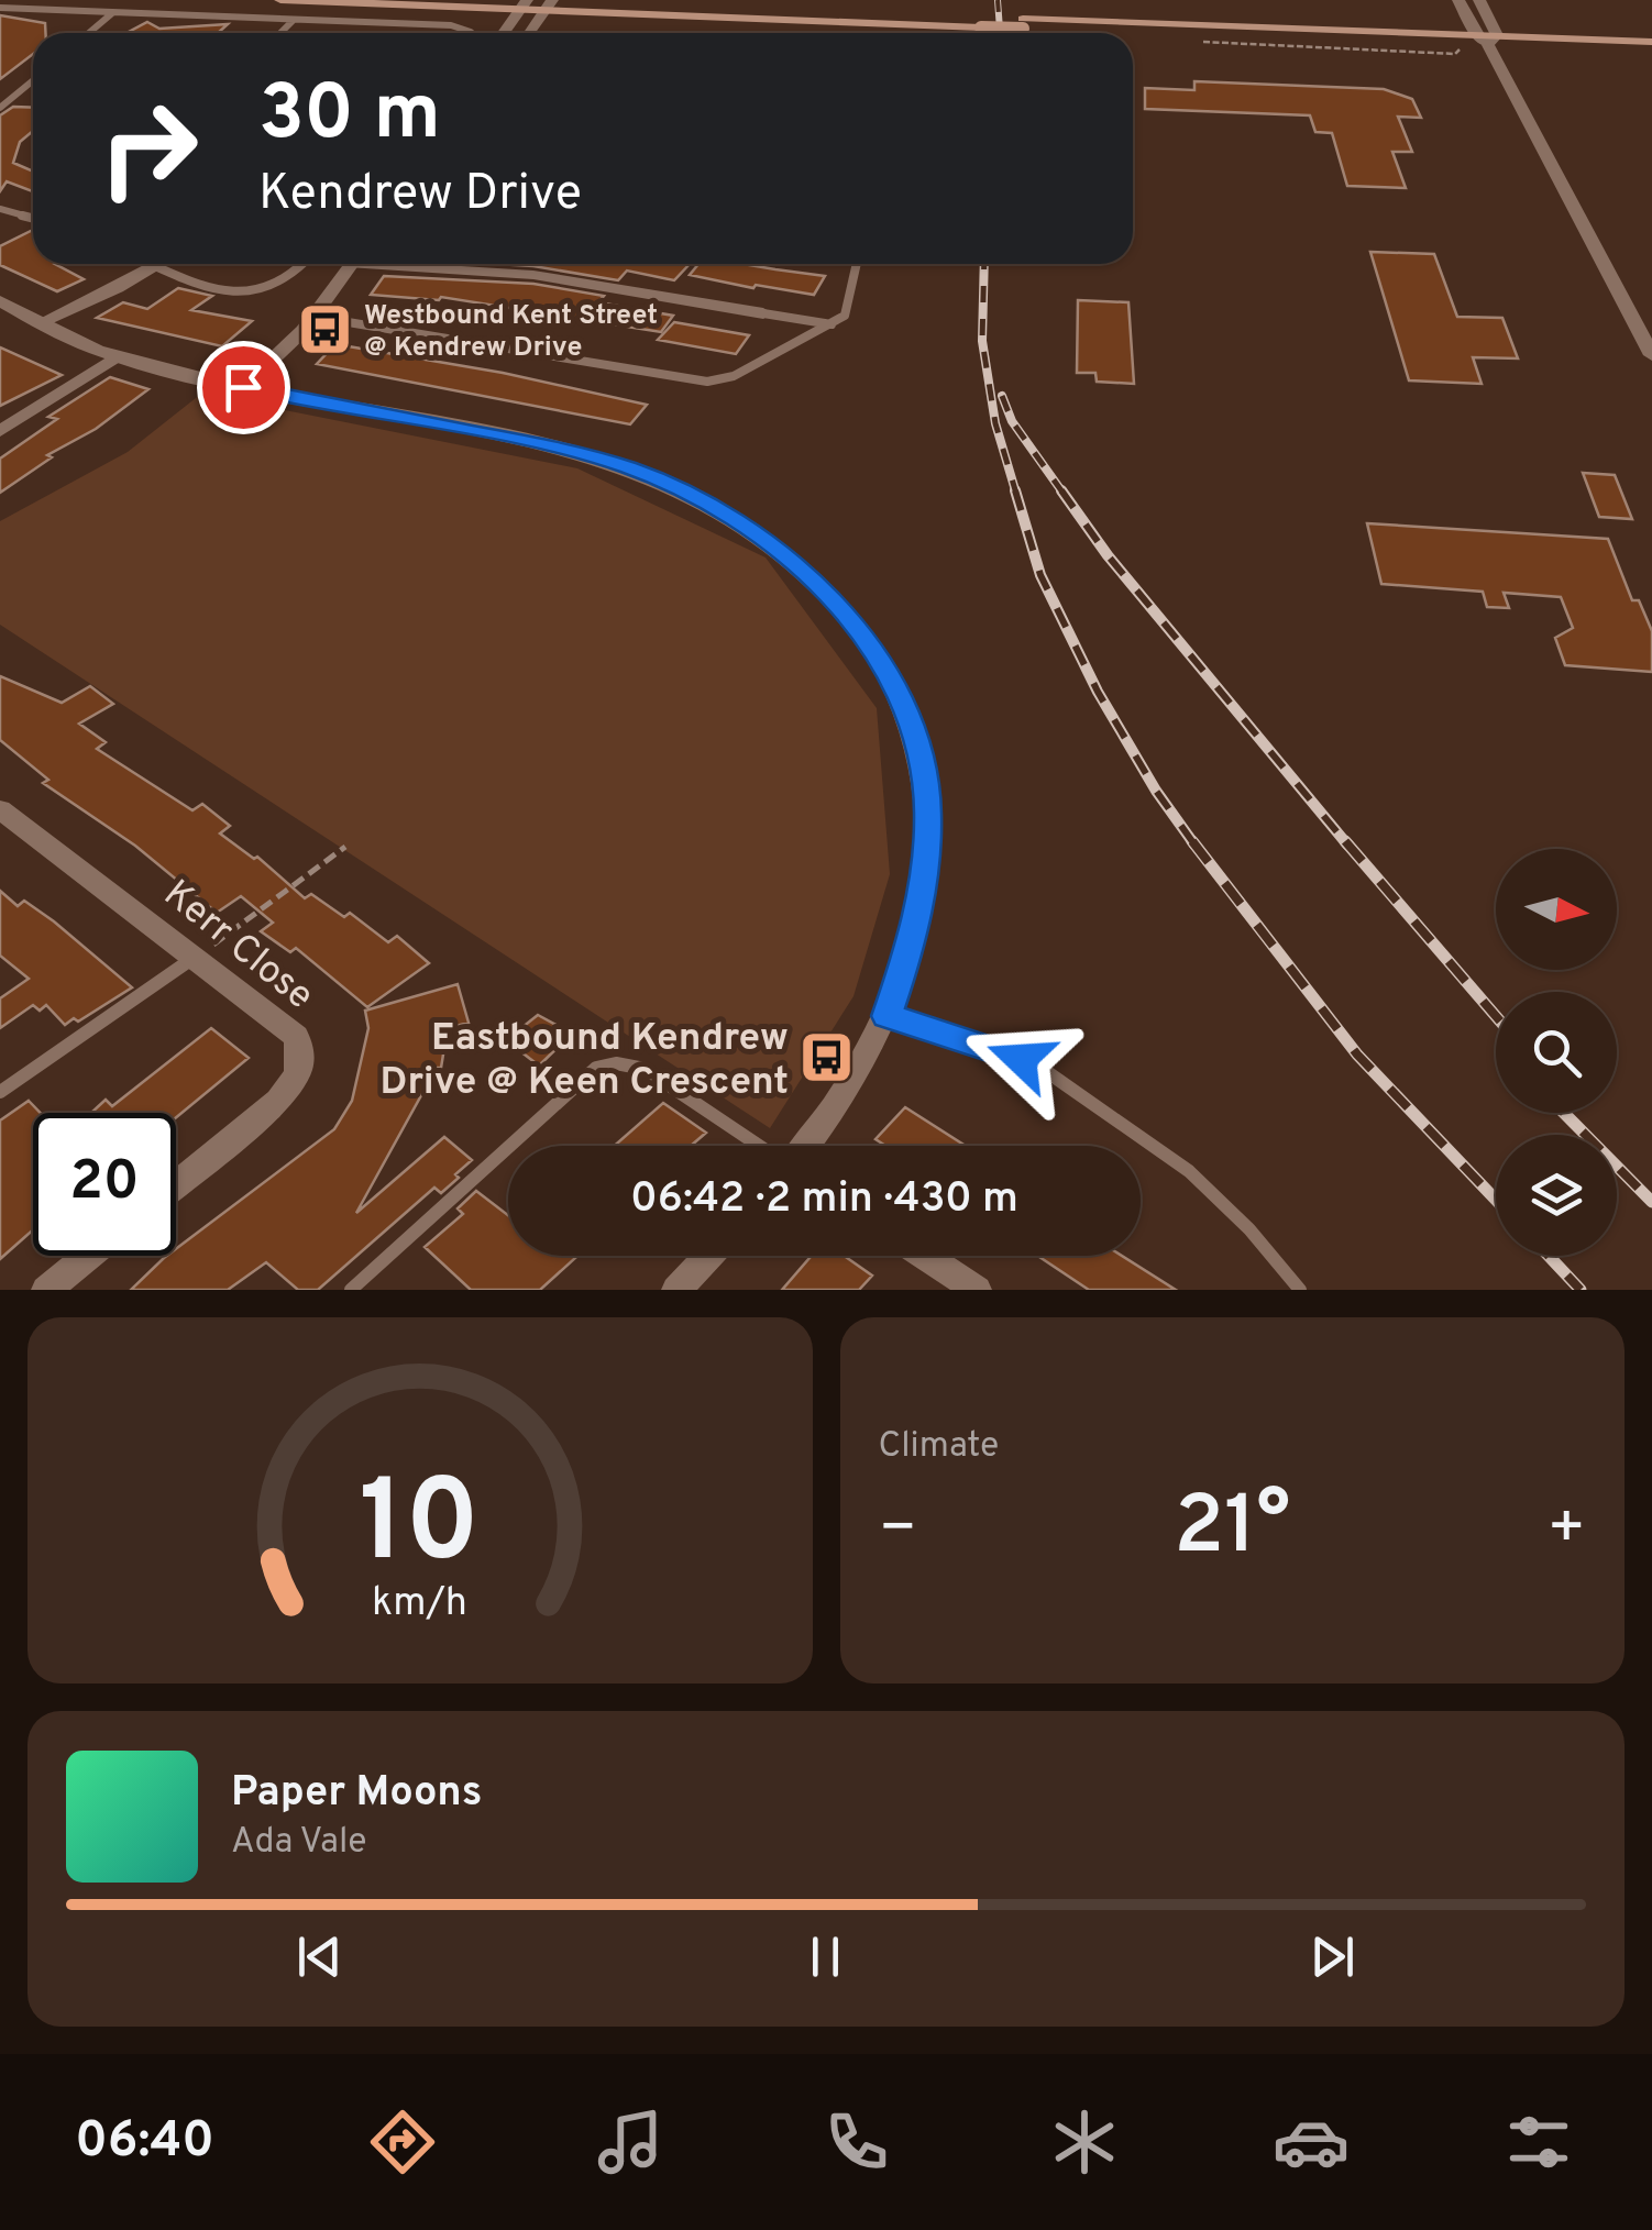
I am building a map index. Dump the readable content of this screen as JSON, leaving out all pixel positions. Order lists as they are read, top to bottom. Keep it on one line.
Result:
{"streets":{"street":["Kerr Close"]},"places":{"bus stop":["Westbound Kent Street @ Kendrew Drive","Eastbound Kendrew Drive @ Keen Crescent"]},"north":"right","page":{"turn":["30 m","Kendrew Drive"],"limit":"20","trip":"06:42 · 2 min · 430 m","tile":"Climate","heat":["−","21°","+"],"song":["Paper Moons","Ada Vale"],"tabs":"06:40","gauge":["10","km/h"]}}
